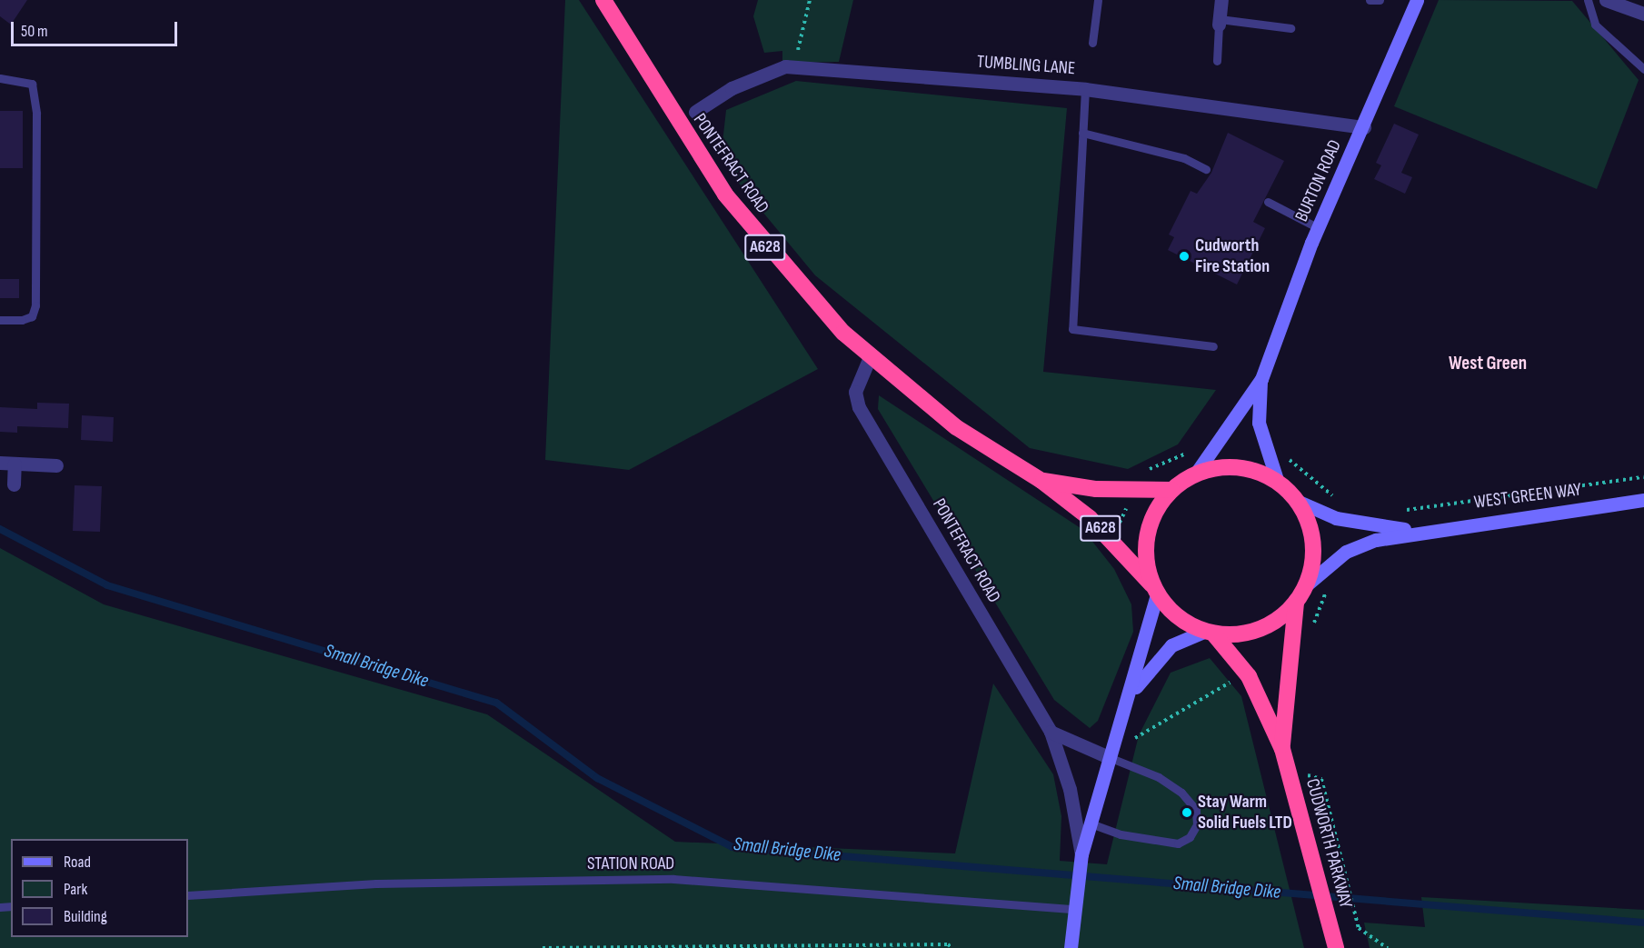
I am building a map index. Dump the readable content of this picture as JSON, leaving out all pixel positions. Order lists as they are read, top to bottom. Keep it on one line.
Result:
{"streets":{"highway":["PONTEFRACT ROAD","A628","CUDWORTH PARKWAY"],"street":["TUMBLING LANE","BURTON ROAD","WEST GREEN WAY"],"lane":["STATION ROAD"]},"crossings":[["TUMBLING LANE","BURTON ROAD"],["PONTEFRACT ROAD","BURTON ROAD"],["PONTEFRACT ROAD","WEST GREEN WAY"],["PONTEFRACT ROAD","CUDWORTH PARKWAY"],["PONTEFRACT ROAD","STATION ROAD"],["BURTON ROAD","WEST GREEN WAY"],["BURTON ROAD","CUDWORTH PARKWAY"],["WEST GREEN WAY","CUDWORTH PARKWAY"]],"districts":["West Green"],"water":["Small Bridge Dike"],"places":["Cudworth Fire Station","Stay Warm Solid Fuels LTD"],"legend":["Road","Park","Building"],"scale_bar":"50 m"}
